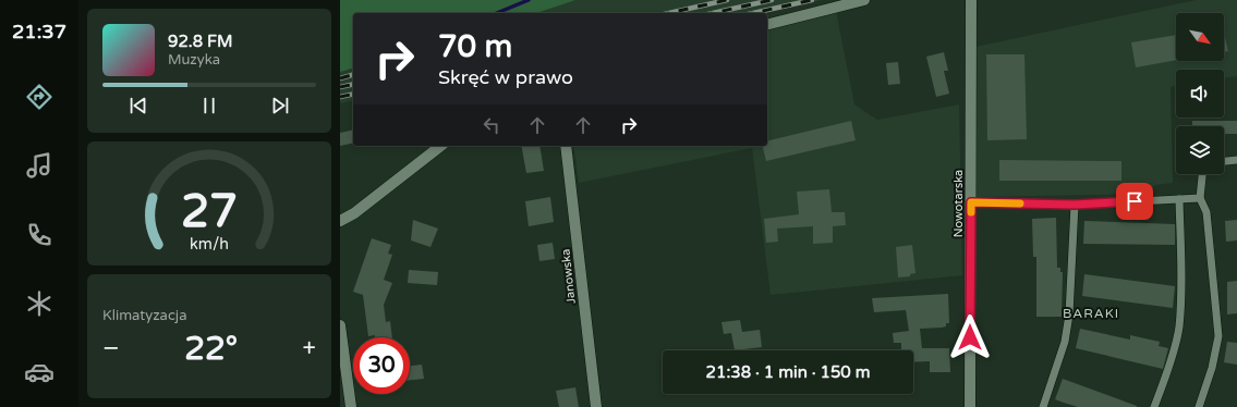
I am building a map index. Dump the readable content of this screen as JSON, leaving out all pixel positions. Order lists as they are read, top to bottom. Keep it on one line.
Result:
{"streets":{"street":["Nowotarska","Janowska"]},"districts":["BARAKI"],"north":"bottom right","page":{"tabs":"21:37","turn":["70 m","Skręć w prawo"],"song":["92.8 FM","Muzyka"],"tile":"Klimatyzacja","heat":["−","22°","+"],"limit":"30","trip":"21:38 · 1 min · 150 m","gauge":["27","km/h"]}}
